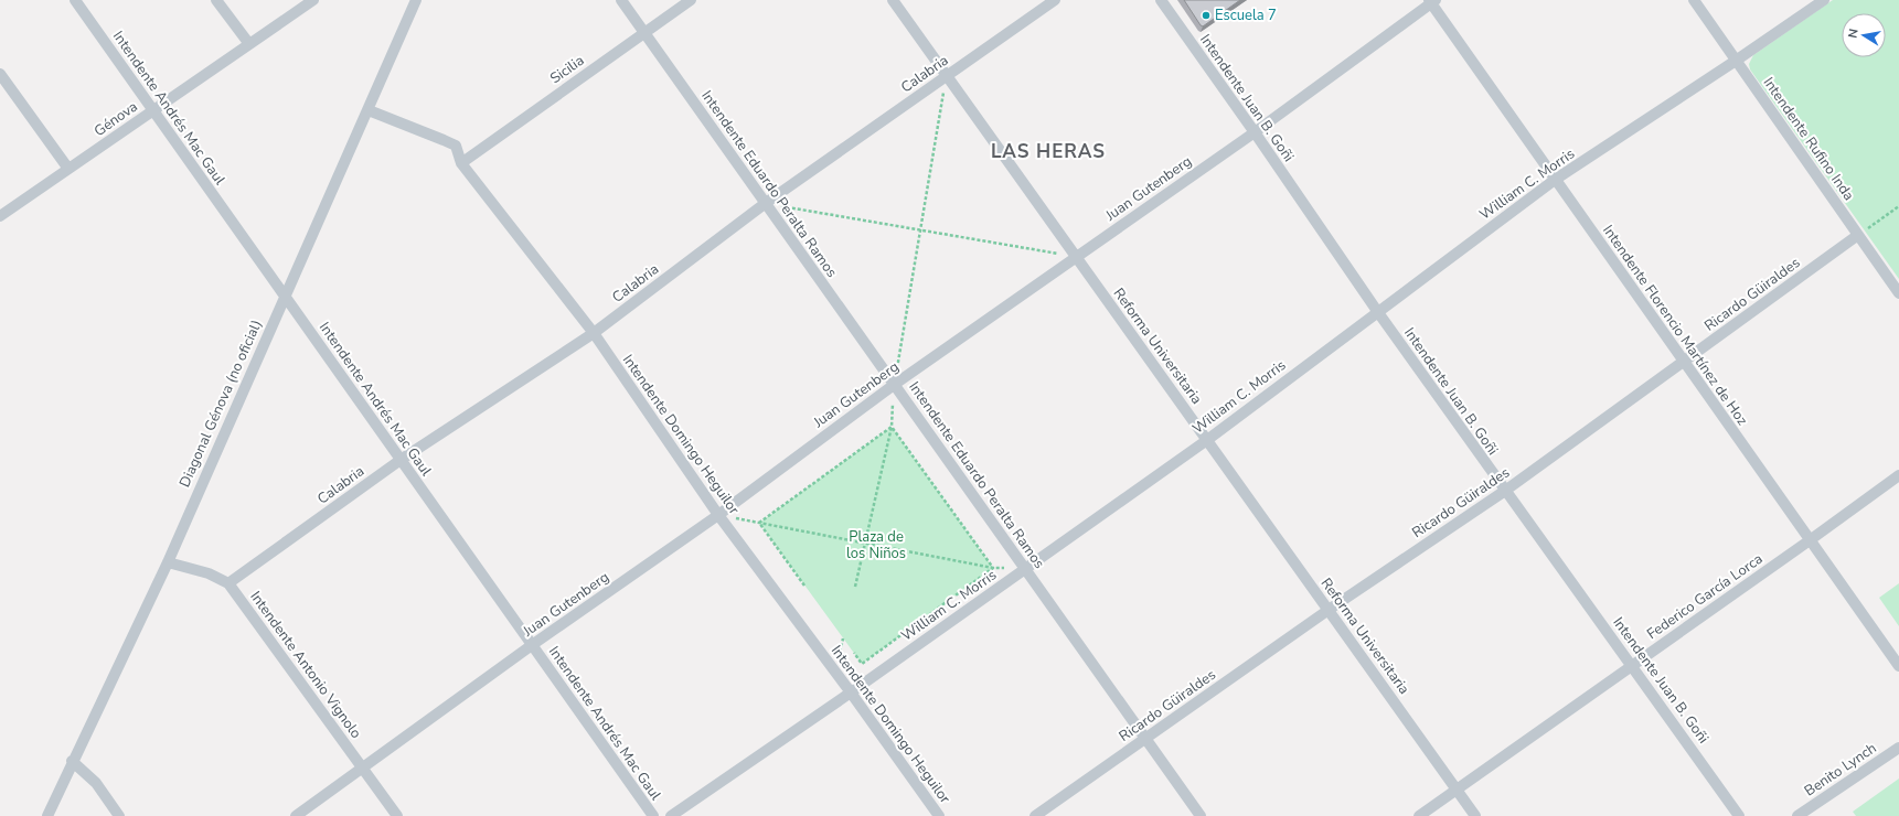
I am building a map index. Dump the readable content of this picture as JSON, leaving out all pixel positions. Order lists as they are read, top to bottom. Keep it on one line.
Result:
{"streets":{"street":["Sicilia","Calabria","Intendente Juan B. Goñi","Intendente Andrés Mac Gaul","Génova","Intendente Rufino Inda","Intendente Eduardo Peralta Ramos","William C. Morris","Juan Gutenberg","Ricardo Güiraldes","Intendente Florencio Martínez de Hoz","Reforma Universitaria","Diagonal Génova (no oficial)","Intendente Domingo Heguilor","Federico García Lorca","Intendente Antonio Vignolo","Benito Lynch"]},"crossings":[["Sicilia","Intendente Eduardo Peralta Ramos"],["Sicilia","Intendente Domingo Heguilor"],["Calabria","Intendente Andrés Mac Gaul"],["Calabria","Intendente Eduardo Peralta Ramos"],["Calabria","Reforma Universitaria"],["Calabria","Intendente Domingo Heguilor"],["Calabria","Intendente Antonio Vignolo"],["Intendente Juan B. Goñi","William C. Morris"],["Intendente Juan B. Goñi","Juan Gutenberg"],["Intendente Juan B. Goñi","Ricardo Güiraldes"],["Intendente Juan B. Goñi","Federico García Lorca"],["Intendente Andrés Mac Gaul","Génova"],["Intendente Andrés Mac Gaul","Juan Gutenberg"],["Intendente Andrés Mac Gaul","Diagonal Génova (no oficial)"],["Intendente Rufino Inda","William C. Morris"],["Intendente Rufino Inda","Ricardo Güiraldes"],["Intendente Eduardo Peralta Ramos","William C. Morris"],["Intendente Eduardo Peralta Ramos","Juan Gutenberg"],["Intendente Eduardo Peralta Ramos","Ricardo Güiraldes"],["William C. Morris","Intendente Florencio Martínez de Hoz"],["William C. Morris","Reforma Universitaria"],["William C. Morris","Intendente Domingo Heguilor"],["Juan Gutenberg","Intendente Florencio Martínez de Hoz"],["Juan Gutenberg","Reforma Universitaria"],["Juan Gutenberg","Intendente Domingo Heguilor"],["Juan Gutenberg","Intendente Antonio Vignolo"],["Ricardo Güiraldes","Intendente Florencio Martínez de Hoz"],["Ricardo Güiraldes","Reforma Universitaria"],["Intendente Florencio Martínez de Hoz","Federico García Lorca"],["Reforma Universitaria","Federico García Lorca"],["Diagonal Génova (no oficial)","Intendente Domingo Heguilor"],["Diagonal Génova (no oficial)","Intendente Antonio Vignolo"]],"districts":["LAS HERAS"],"parks":["Plaza de los Niños"],"places":["Escuela 7"],"north":"left"}
